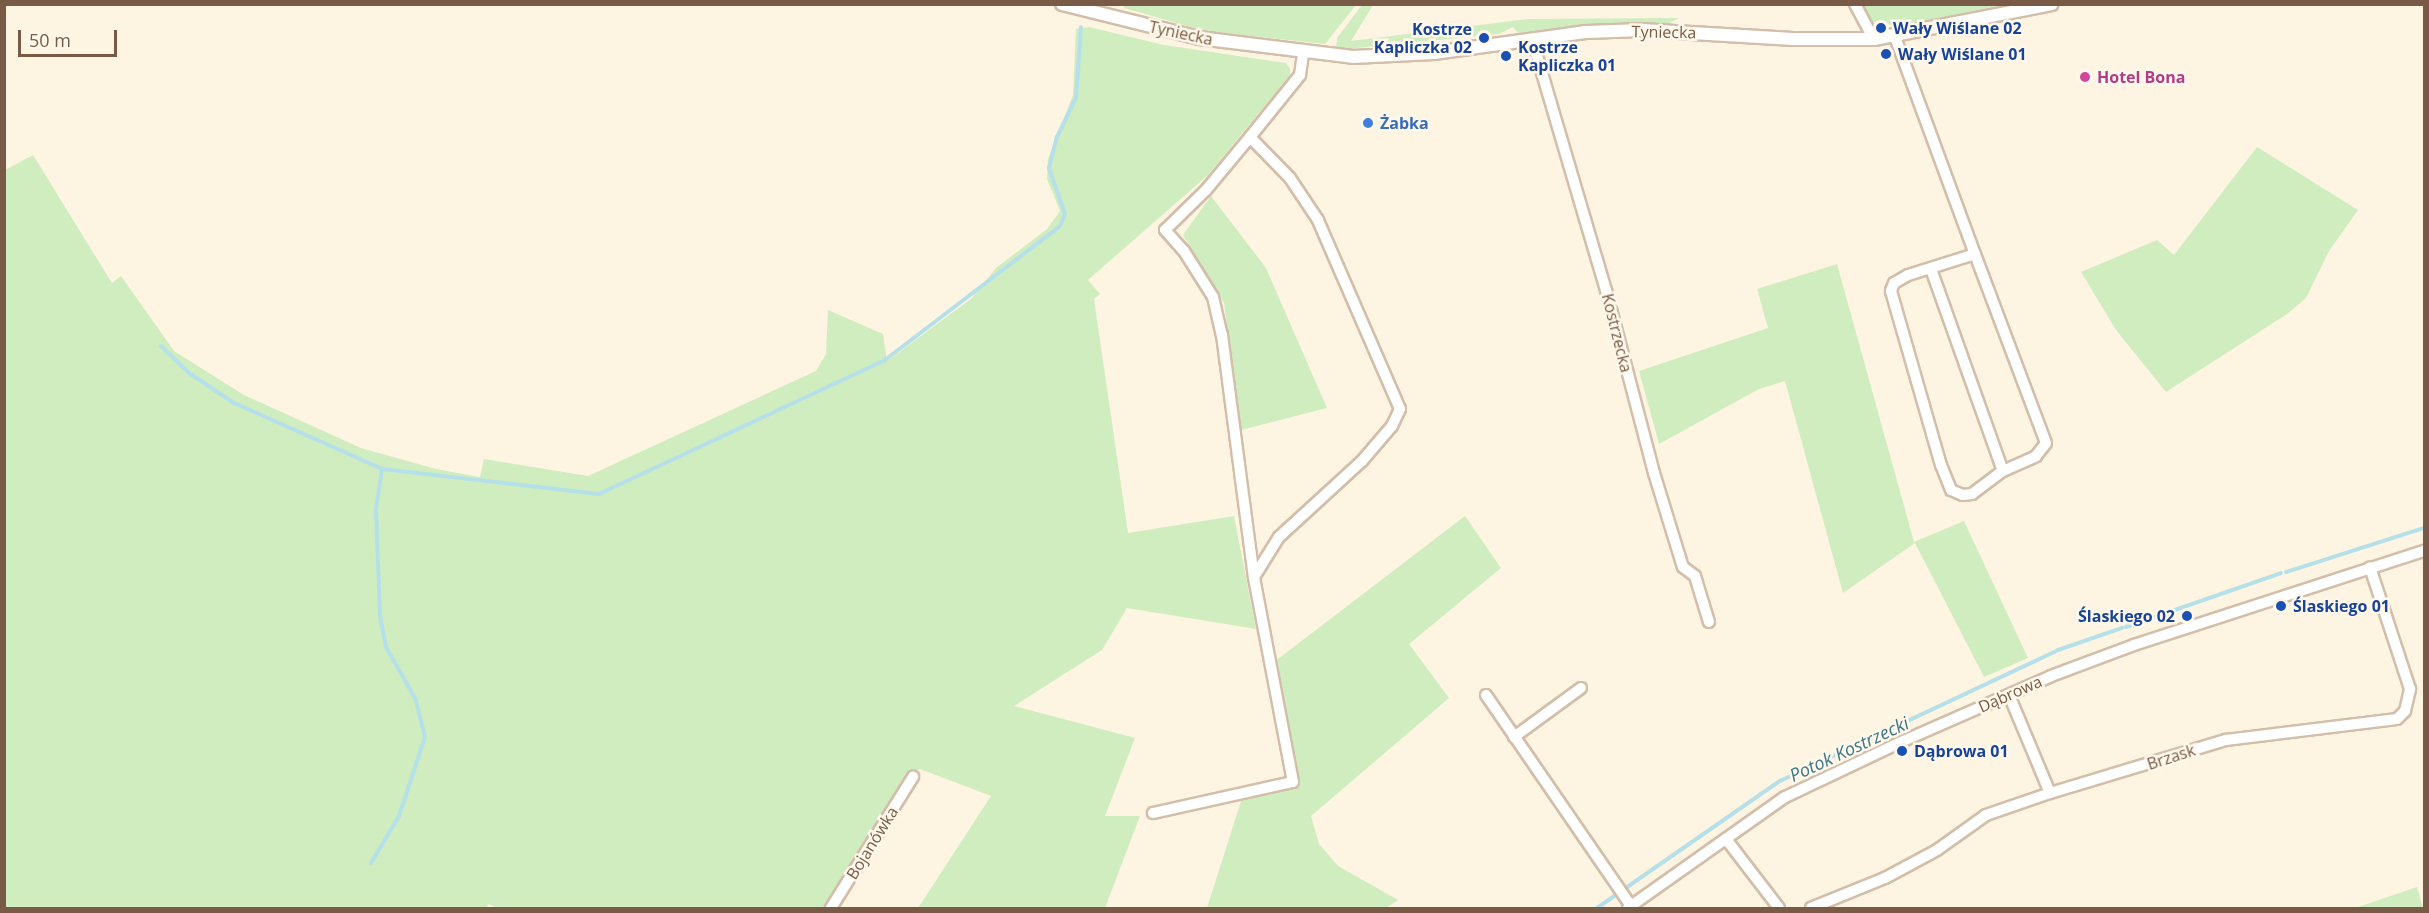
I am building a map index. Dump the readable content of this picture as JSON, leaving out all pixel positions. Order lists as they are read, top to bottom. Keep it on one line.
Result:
{"streets":{"street":["Tyniecka","Kostrzecka","Dąbrowa","Brzask","Bojanówka"]},"crossings":[["Tyniecka","Kostrzecka"],["Dąbrowa","Brzask"]],"water":["Potok Kostrzecki"],"places":["Wały Wiślane 02","Kostrze Kapliczka 02","Wały Wiślane 01","Kostrze Kapliczka 01","Hotel Bona","Żabka","Ślaskiego 01","Ślaskiego 02","Dąbrowa 01"],"scale_bar":"50 m"}
